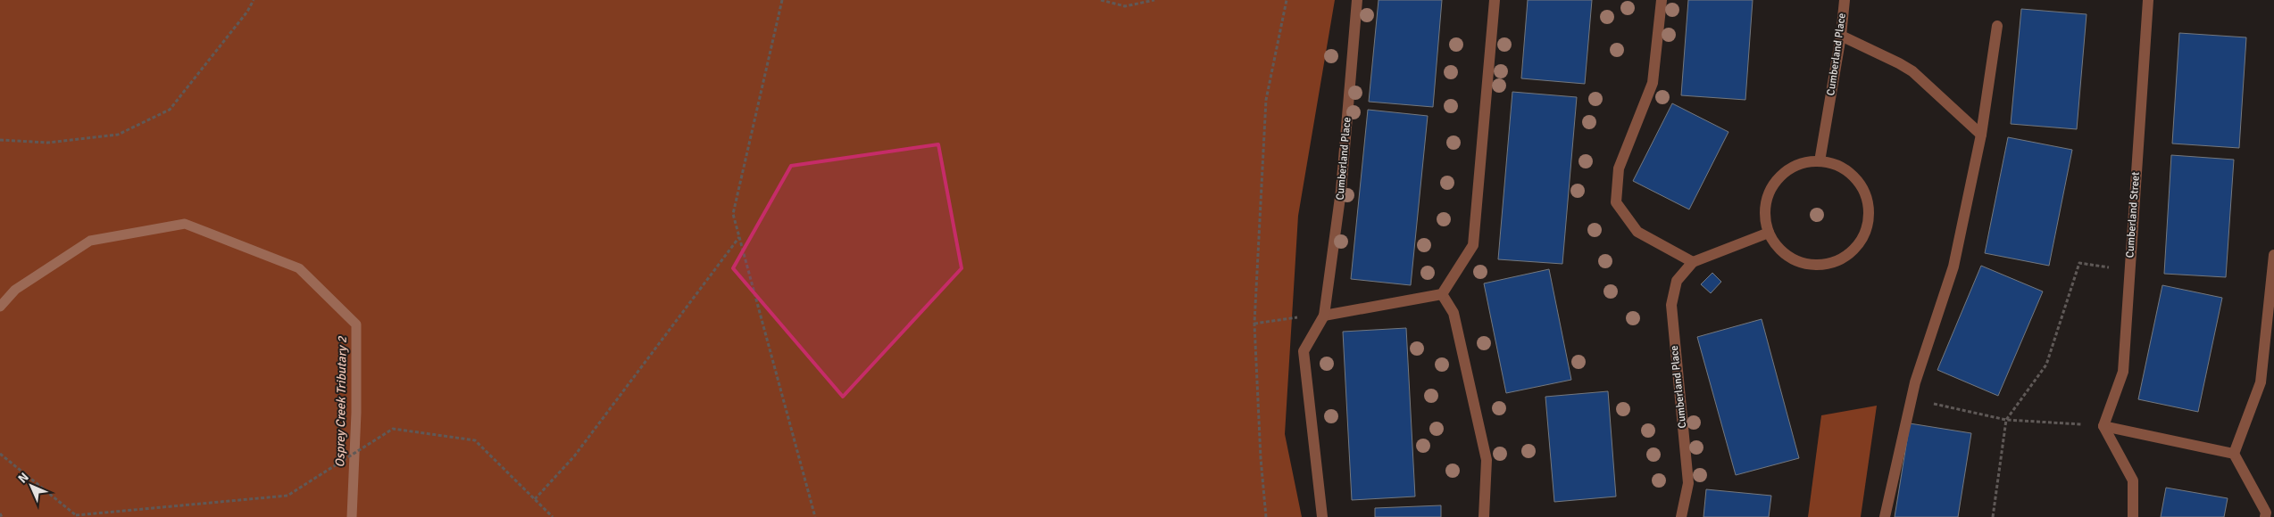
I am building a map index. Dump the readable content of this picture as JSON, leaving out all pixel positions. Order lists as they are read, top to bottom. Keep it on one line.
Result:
{"streets":{"street":["Cumberland Place","Cumberland Street"]},"water":["Osprey Creek Tributary 2"],"north":"top left"}
